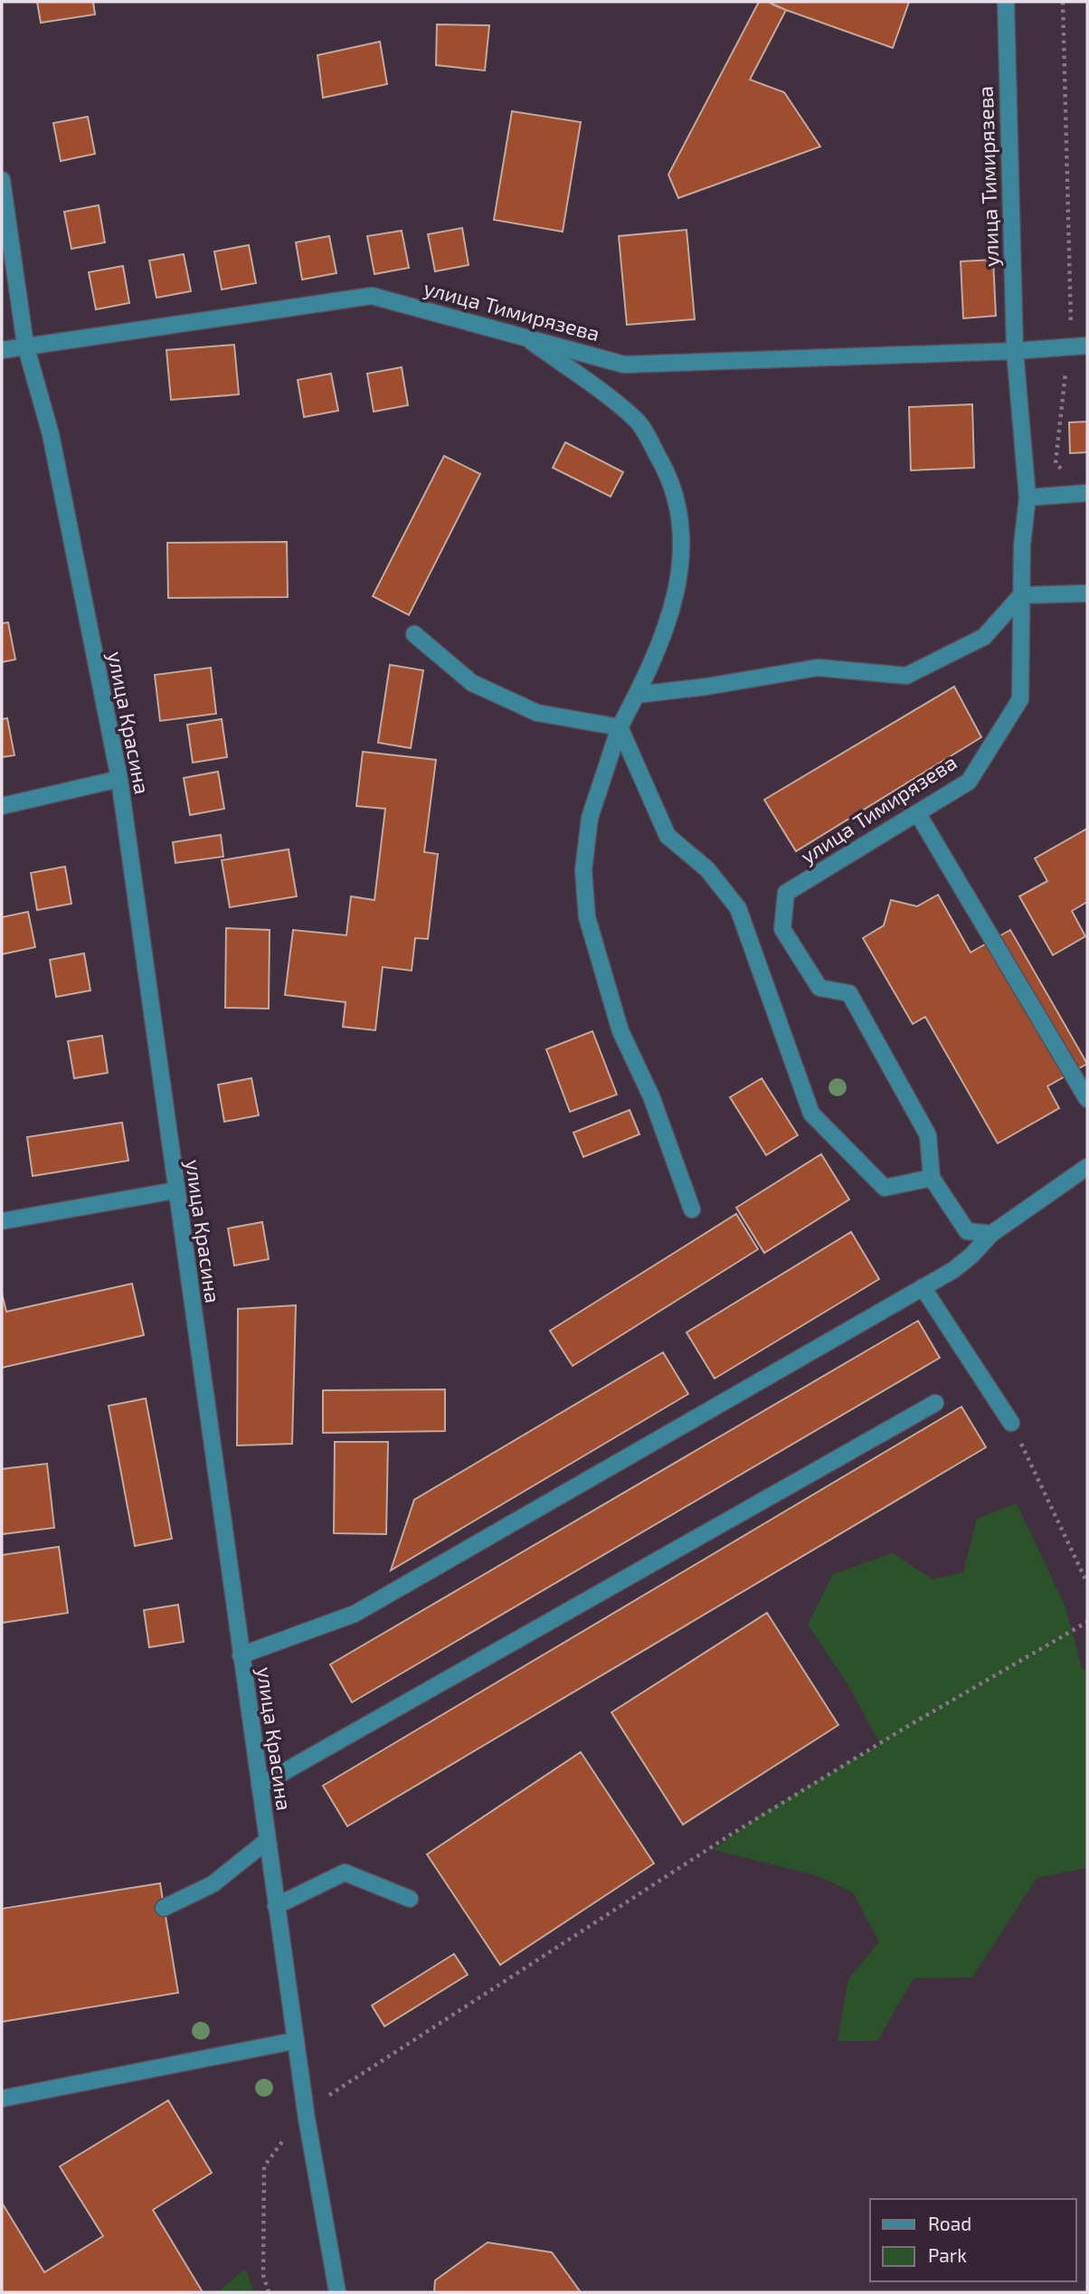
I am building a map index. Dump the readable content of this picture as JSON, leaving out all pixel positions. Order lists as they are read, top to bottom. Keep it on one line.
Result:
{"streets":{"street":["улица Тимирязева","улица Красина"]},"crossings":[["улица Тимирязева","улица Красина"]],"legend":["Road","Park"]}
